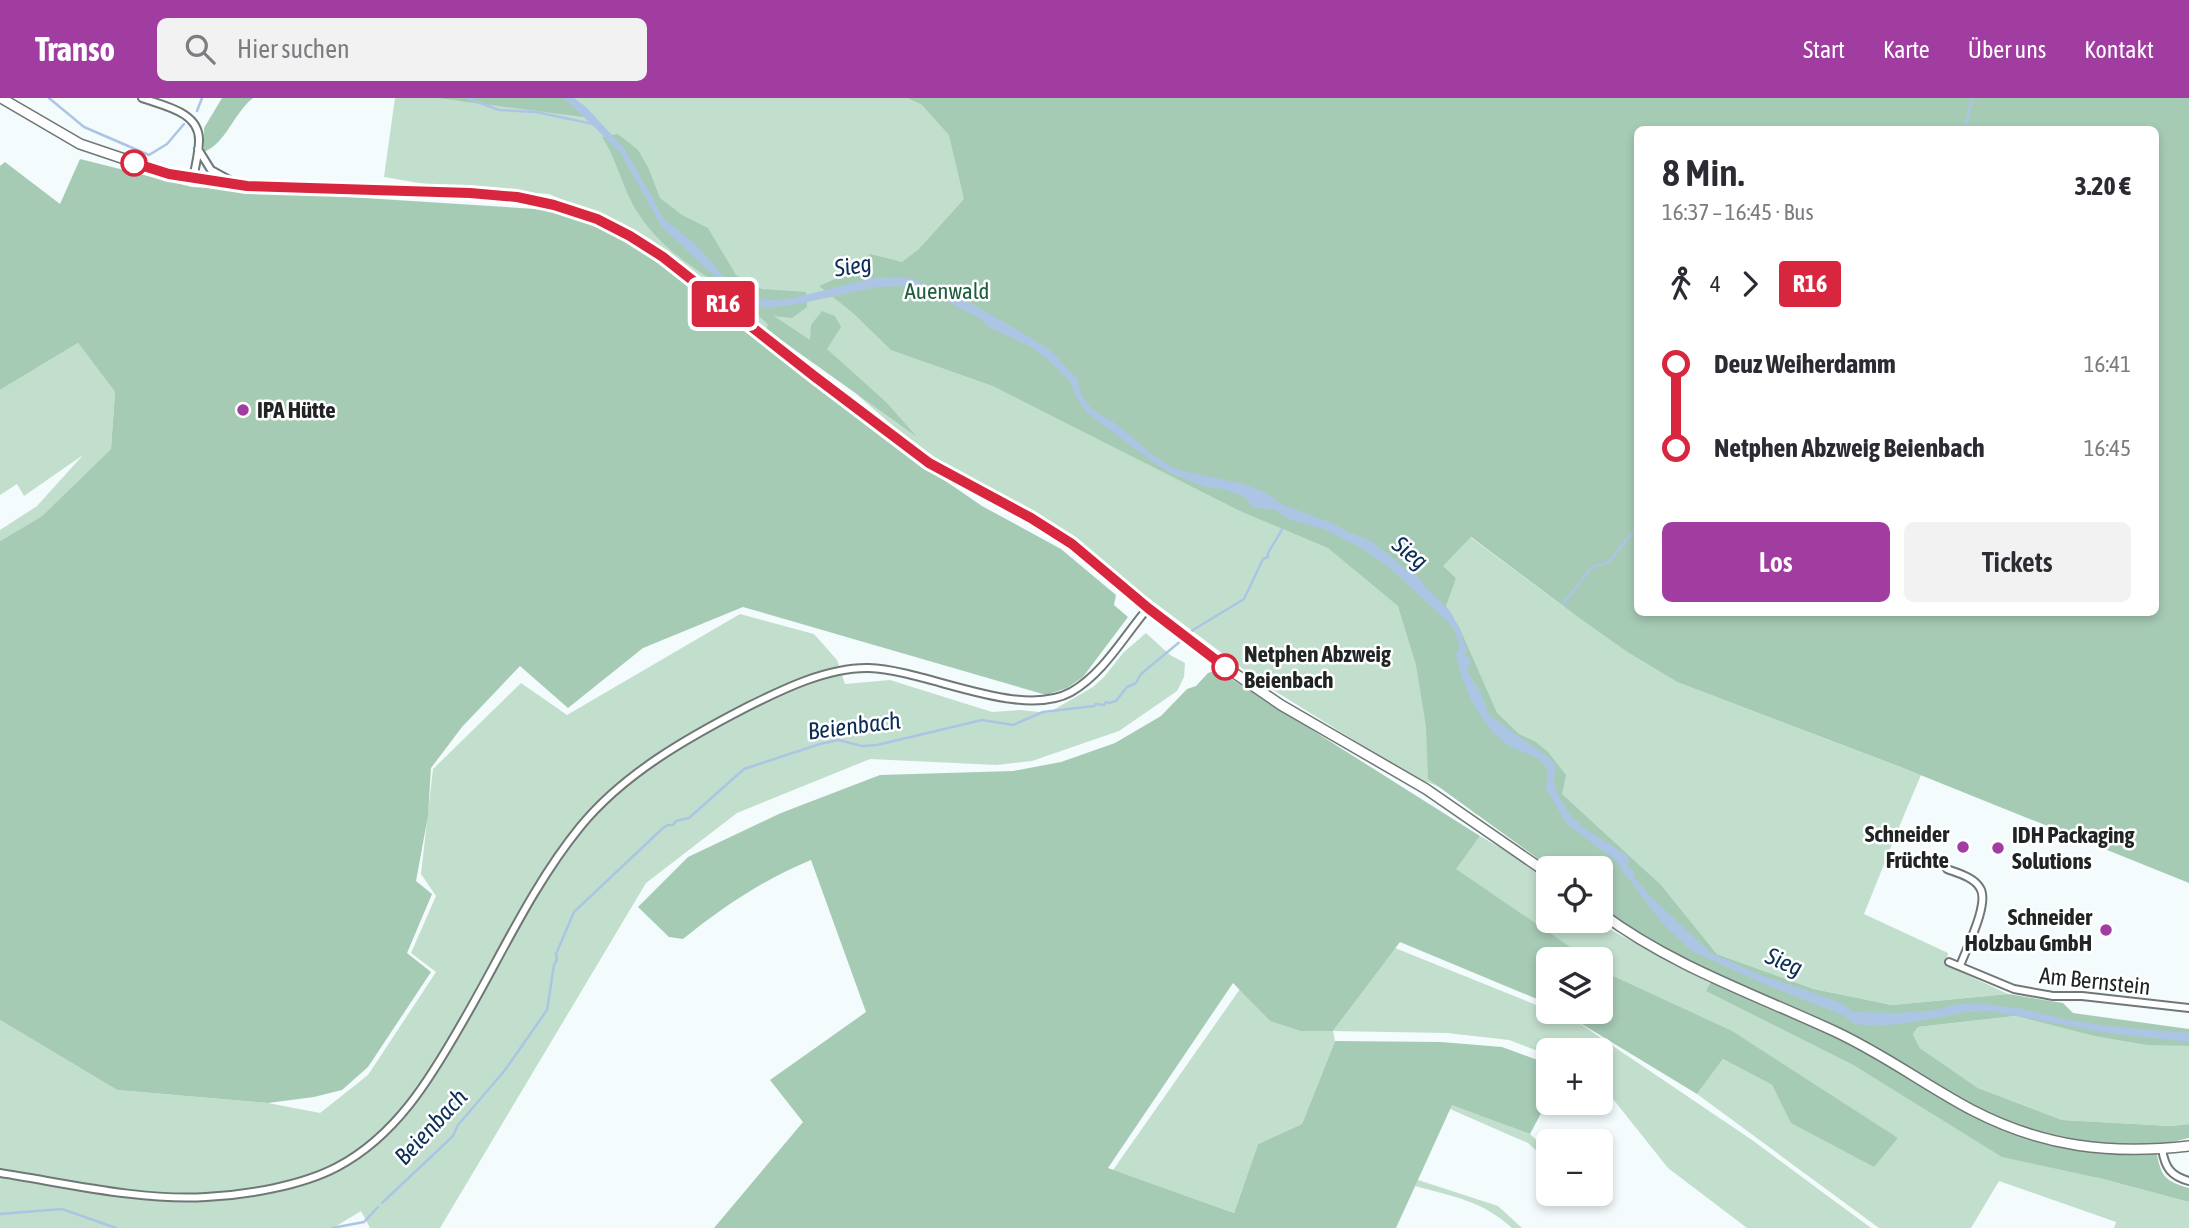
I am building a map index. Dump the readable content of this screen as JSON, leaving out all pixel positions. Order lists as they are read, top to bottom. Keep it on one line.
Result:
{"streets":{"street":["Am Bernstein"]},"water":["Sieg","Beienbach"],"parks":["Auenwald"],"places":["IPA Hütte","Netphen Abzweig Beienbach","Schneider Früchte","IDH Packaging Solutions","Schneider Holzbau GmbH"],"lines":["bus line R16"],"page":{"header":"Transo","search":"Hier suchen","nav":["Start","Karte","Über uns","Kontakt"],"on_map":"R16","heading":["8 Min.","16:37 – 16:45 · Bus","3.20 €"],"legs":["4","R16"],"list":[{"name":"Deuz Weiherdamm","value":"16:41"},{"name":"Netphen Abzweig Beienbach","value":"16:45"}],"buttons":["Los","Tickets"],"map_buttons":["+","−"]}}
